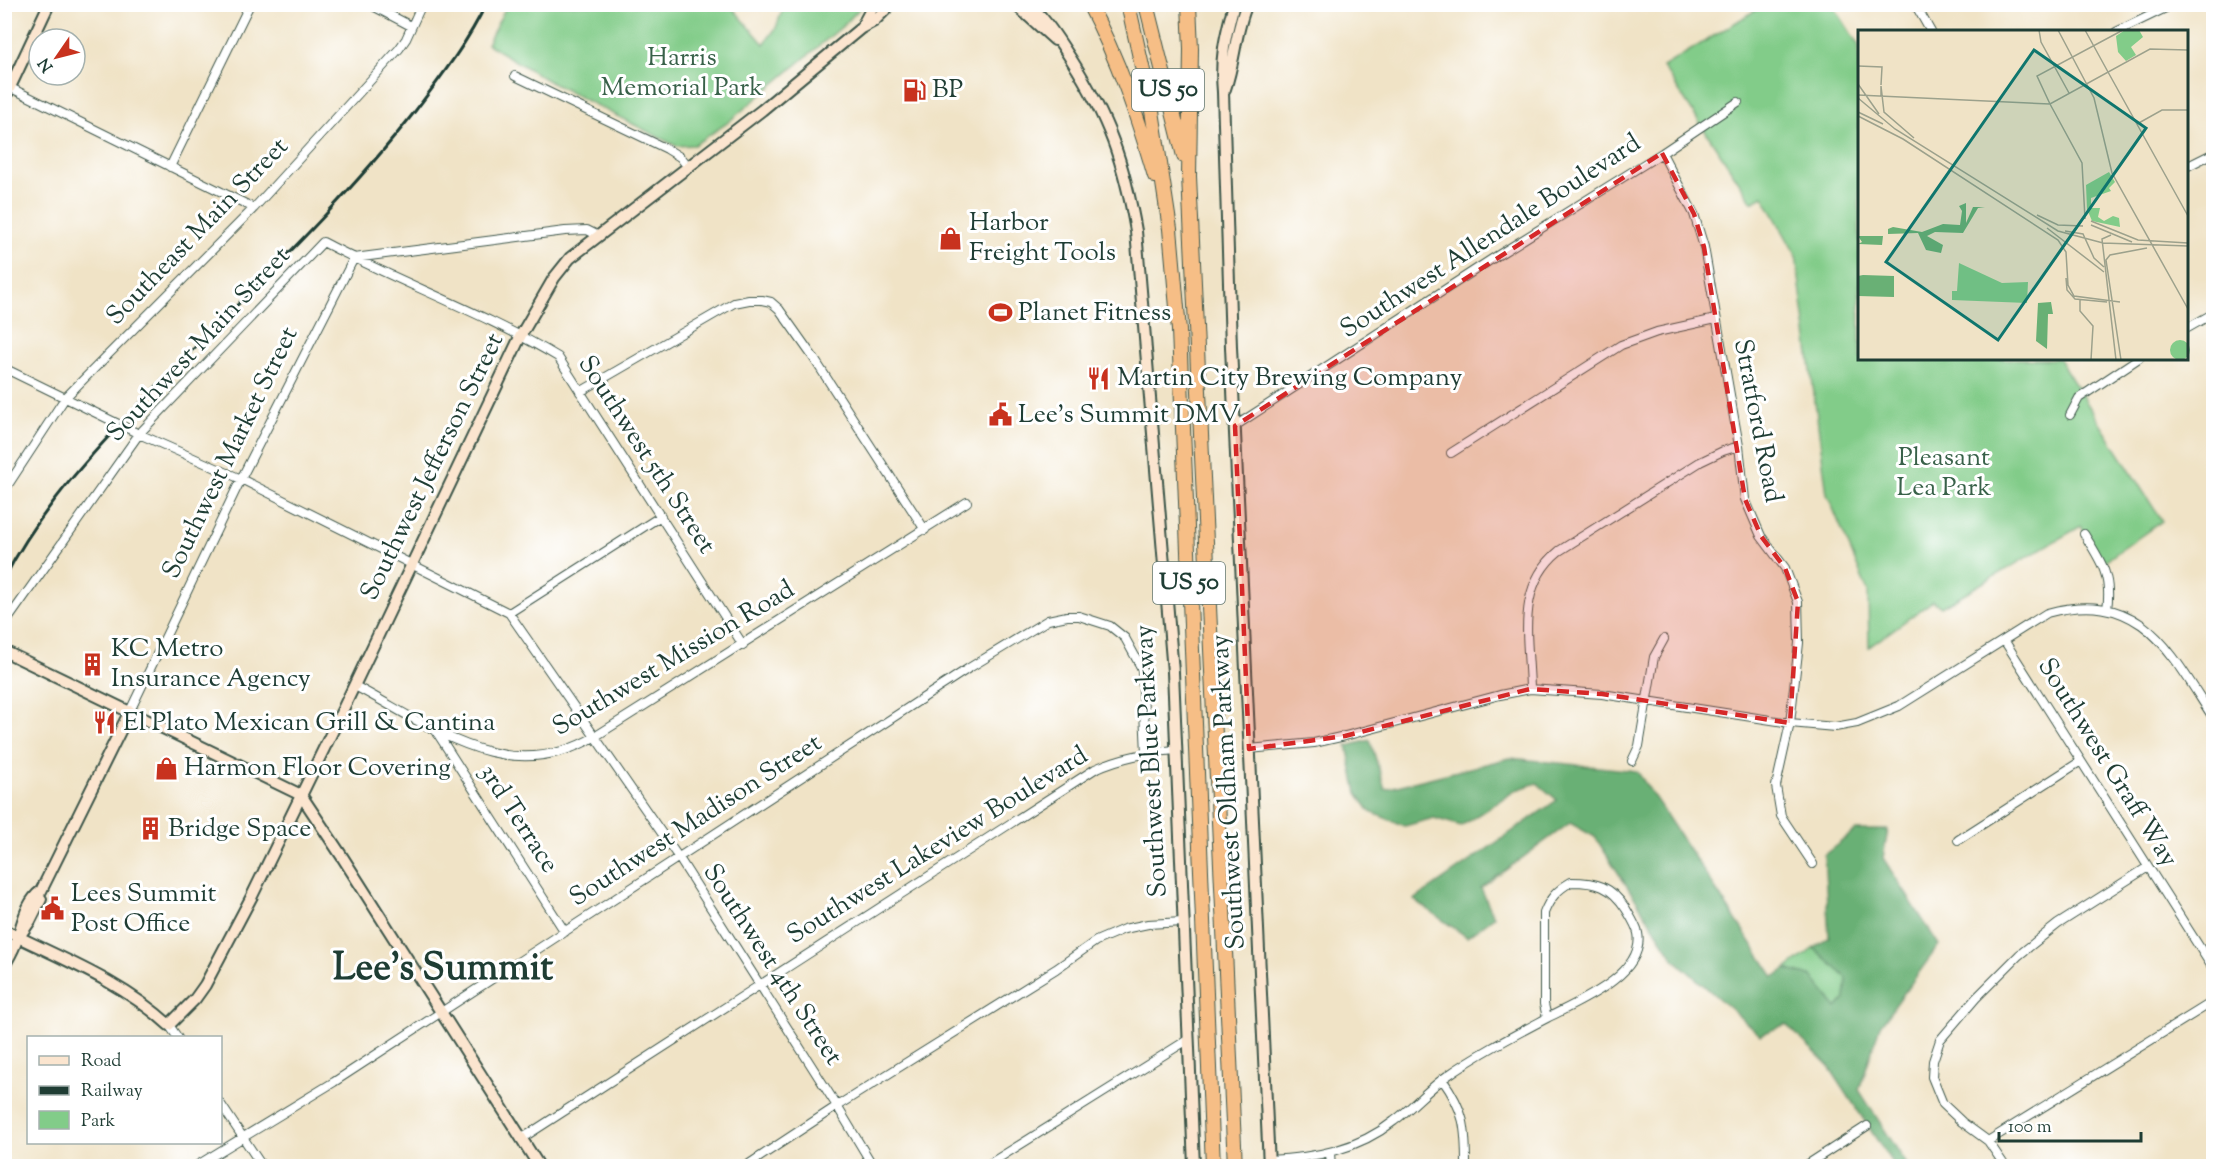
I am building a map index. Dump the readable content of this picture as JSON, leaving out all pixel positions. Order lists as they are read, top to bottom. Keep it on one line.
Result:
{"streets":{"highway":["US 50"],"street":["Southeast Main Street","Southwest Allendale Boulevard","Southwest Main Street","Stratford Road","Southwest Market Street","Southwest 5th Street","Southwest Jefferson Street","Southwest Mission Road","Southwest Blue Parkway","Southwest Graff Way","Southwest Oldham Parkway","3rd Terrace","Southwest Madison Street","Southwest Lakeview Boulevard","Southwest 4th Street"]},"crossings":[["Southeast Main Street","Southwest 4th Street"],["Southwest Allendale Boulevard","Stratford Road"],["Southwest Allendale Boulevard","Southwest Oldham Parkway"],["Southwest Main Street","Southwest 5th Street"],["Southwest Main Street","Southwest 4th Street"],["Southwest Market Street","Southwest 5th Street"],["Southwest Market Street","Southwest 4th Street"],["Southwest 5th Street","Southwest Jefferson Street"],["Southwest 5th Street","Southwest Mission Road"],["Southwest Jefferson Street","Southwest Mission Road"],["Southwest Jefferson Street","Southwest 4th Street"],["Southwest Mission Road","3rd Terrace"],["Southwest Mission Road","Southwest 4th Street"],["Southwest Blue Parkway","Southwest Lakeview Boulevard"],["3rd Terrace","Southwest Madison Street"],["Southwest Madison Street","Southwest Lakeview Boulevard"],["Southwest Madison Street","Southwest 4th Street"],["Southwest Lakeview Boulevard","Southwest 4th Street"]],"districts":["Lee's Summit"],"parks":["Harris Memorial Park","Pleasant Lea Park"],"places":{"fuel station":["BP"],"shop":["Harbor Freight Tools","Harmon Floor Covering"],"sports":["Planet Fitness"],"restaurant":["Martin City Brewing Company","El Plato Mexican Grill & Cantina"],"public building":["Lee's Summit DMV","Lees Summit Post Office"],"building":["KC Metro Insurance Agency","Bridge Space"]},"legend":["Road","Railway","Park"],"scale_bar":"100 m","north":"bottom left"}
